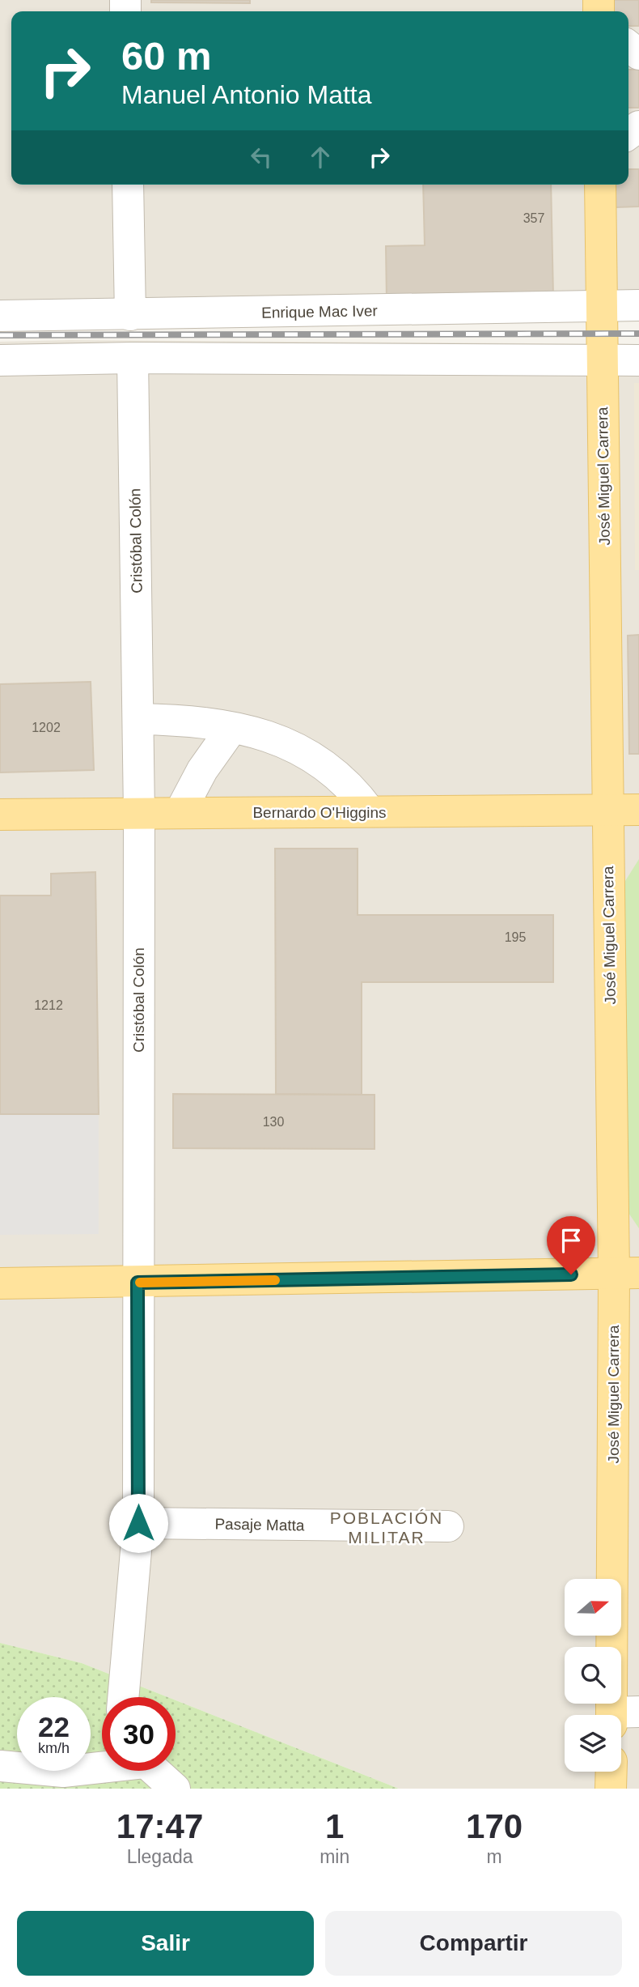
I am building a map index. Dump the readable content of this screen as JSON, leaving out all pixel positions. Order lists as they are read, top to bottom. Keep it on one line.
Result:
{"streets":{"main road":["José Miguel Carrera","Bernardo O'Higgins"],"street":["Enrique Mac Iver","Cristóbal Colón","Pasaje Matta"]},"crossings":[["Enrique Mac Iver","José Miguel Carrera"],["José Miguel Carrera","Bernardo O'Higgins"],["Cristóbal Colón","Bernardo O'Higgins"],["Cristóbal Colón","Pasaje Matta"]],"districts":["POBLACIÓN MILITAR"],"house_numbers":["357","1202","195","1212","130"],"north":"right","page":{"turn":["60 m","Manuel Antonio Matta"],"speed":"22 km/h","limit":"30","eta":["17:47","Llegada","1","min","170","m"],"buttons":["Salir","Compartir"]}}
